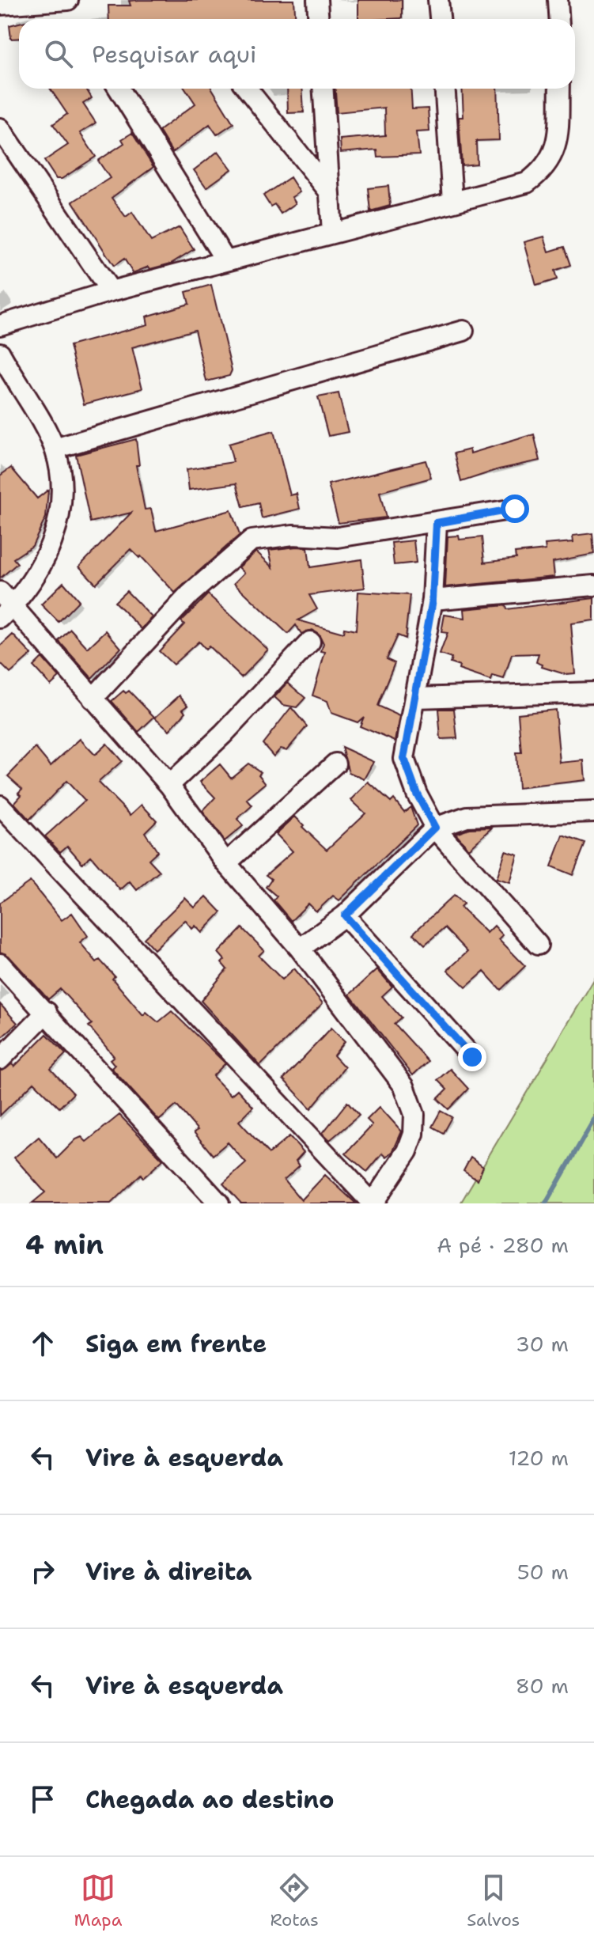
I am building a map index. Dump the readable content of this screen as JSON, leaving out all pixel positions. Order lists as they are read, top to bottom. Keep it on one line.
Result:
{"page":{"search":"Pesquisar aqui","heading":["4 min","A pé · 280 m"],"list":[["Siga em frente","30 m"],["Vire à esquerda","120 m"],["Vire à direita","50 m"],["Vire à esquerda","80 m"],"Chegada ao destino"],"nav":["Mapa","Rotas","Salvos"]}}
